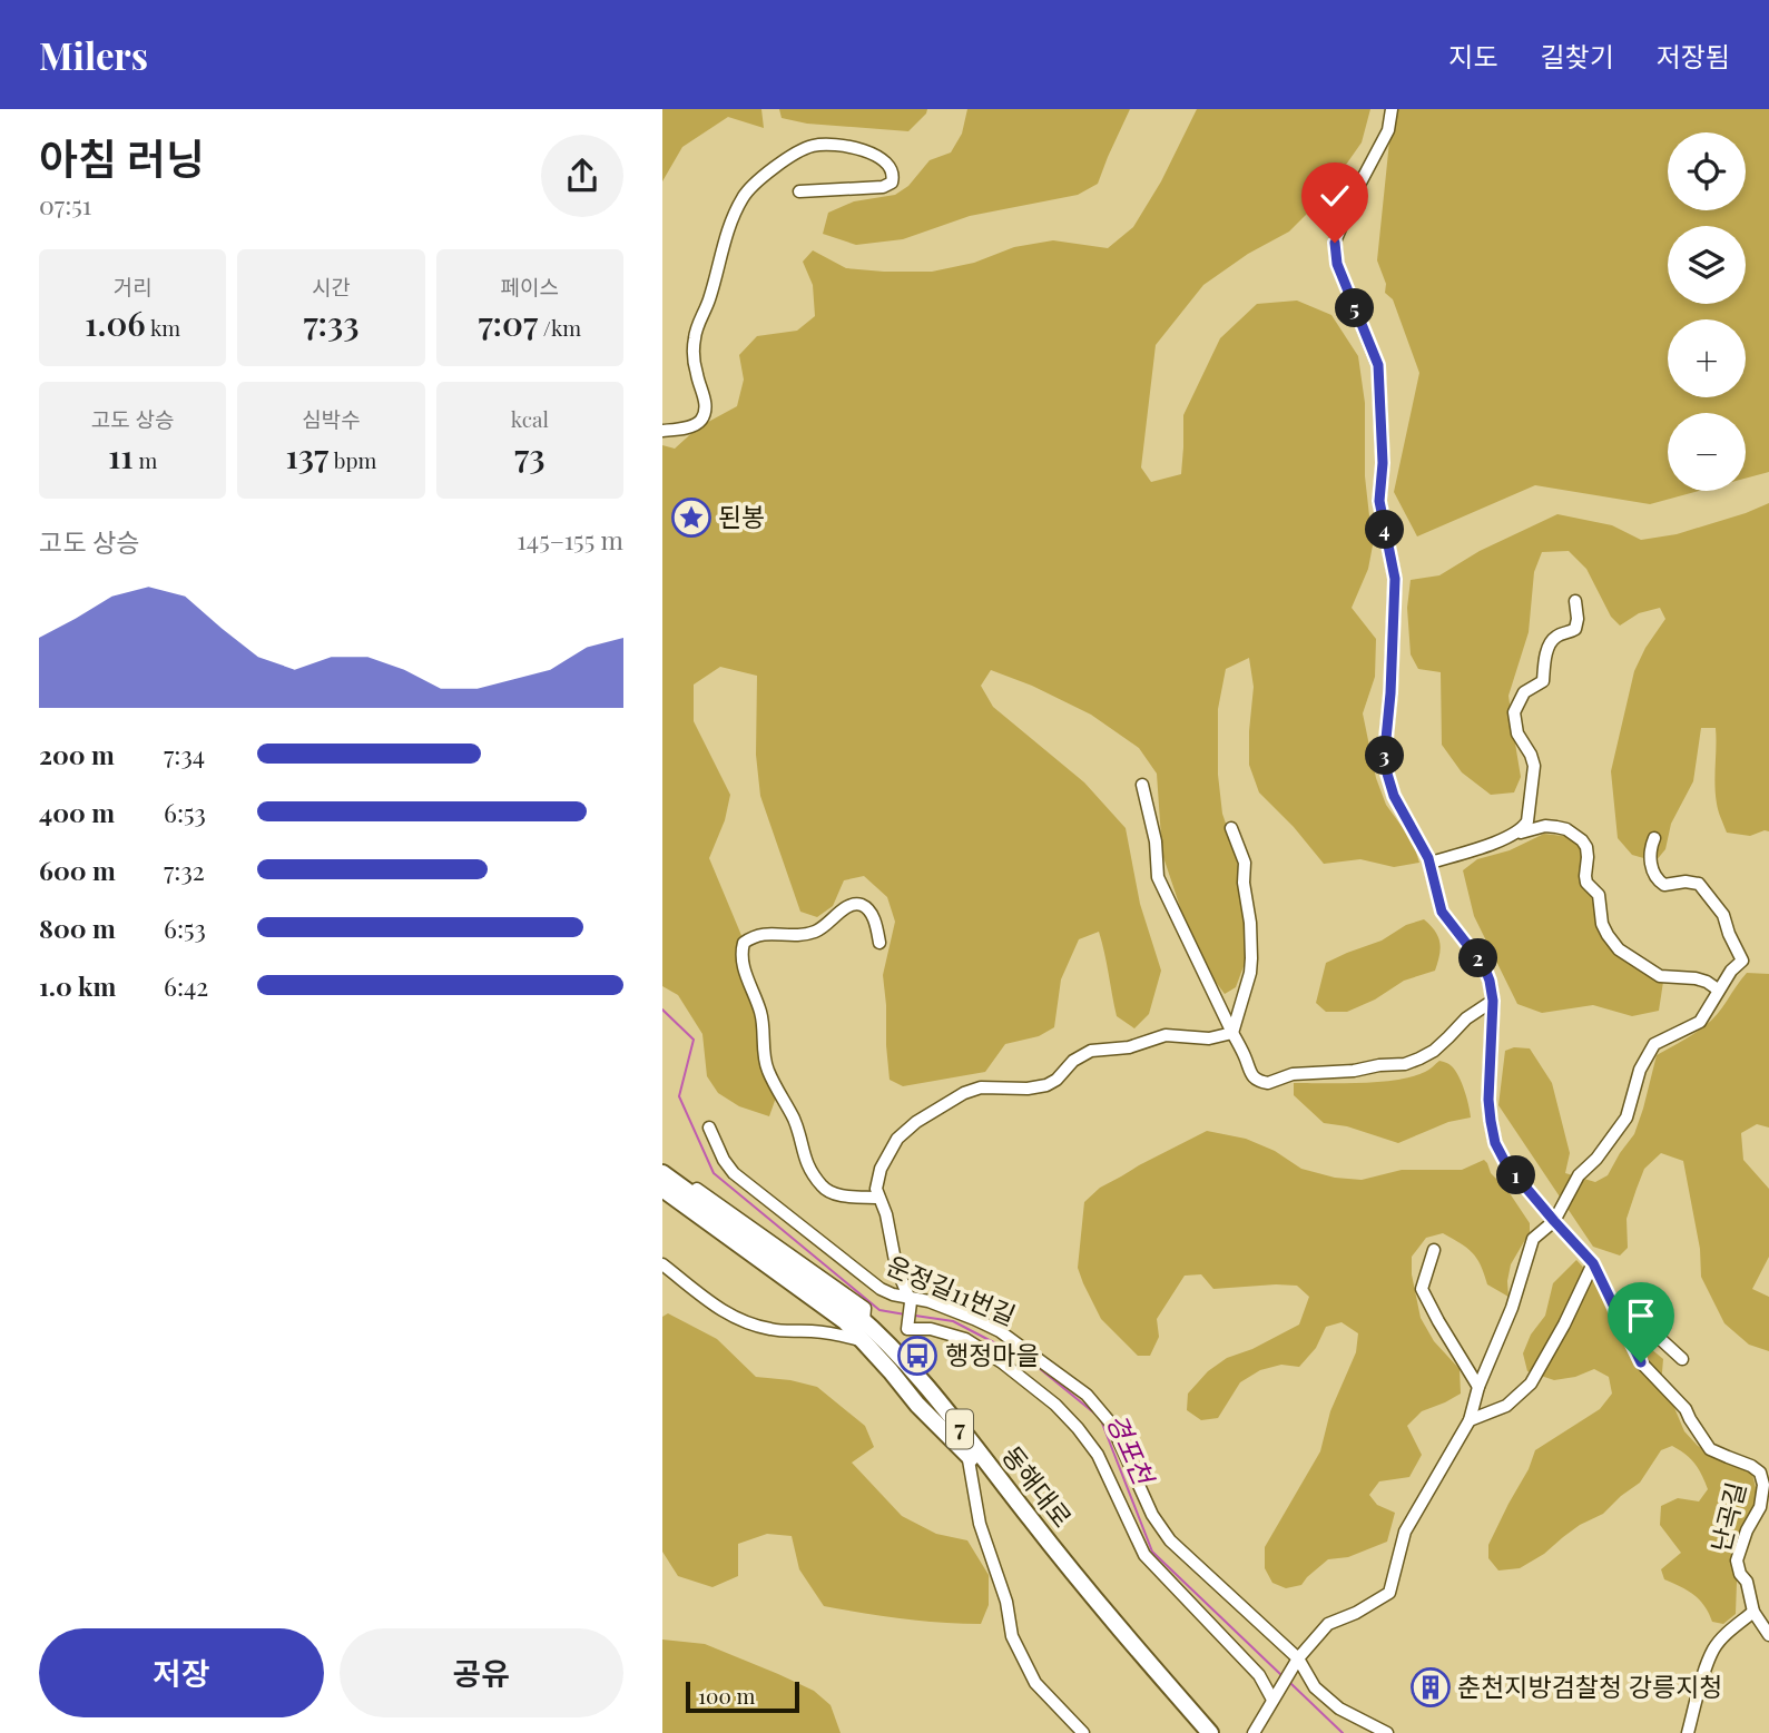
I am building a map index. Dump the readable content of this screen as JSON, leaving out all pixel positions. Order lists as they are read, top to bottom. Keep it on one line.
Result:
{"streets":{"highway":["7","동해대로"],"street":["운정길11번길","난곡길"]},"water":["경포천"],"places":{"place":["된봉"],"bus stop":["행정마을"],"building":["춘천지방검찰청 강릉지청"]},"scale_bar":"100 m","page":{"header":"Milers","nav":["지도","길찾기","저장됨"],"heading":["아침 러닝","07:51"],"map_buttons":["+","−"],"stats":[["거리","1.06 km"],["시간","7:33"],["페이스","7:07 /km"],["고도 상승","11 m"],["심박수","137 bpm"],["kcal","73"]],"pins":["5","4","3","2","1"],"chart":["고도 상승","145–155 m"],"list":[{"name":"200 m","note":"7:34"},{"name":"400 m","note":"6:53"},{"name":"600 m","note":"7:32"},{"name":"800 m","note":"6:53"},{"name":"1.0 km","note":"6:42"}],"buttons":["저장","공유"],"scale":"100 m"}}
